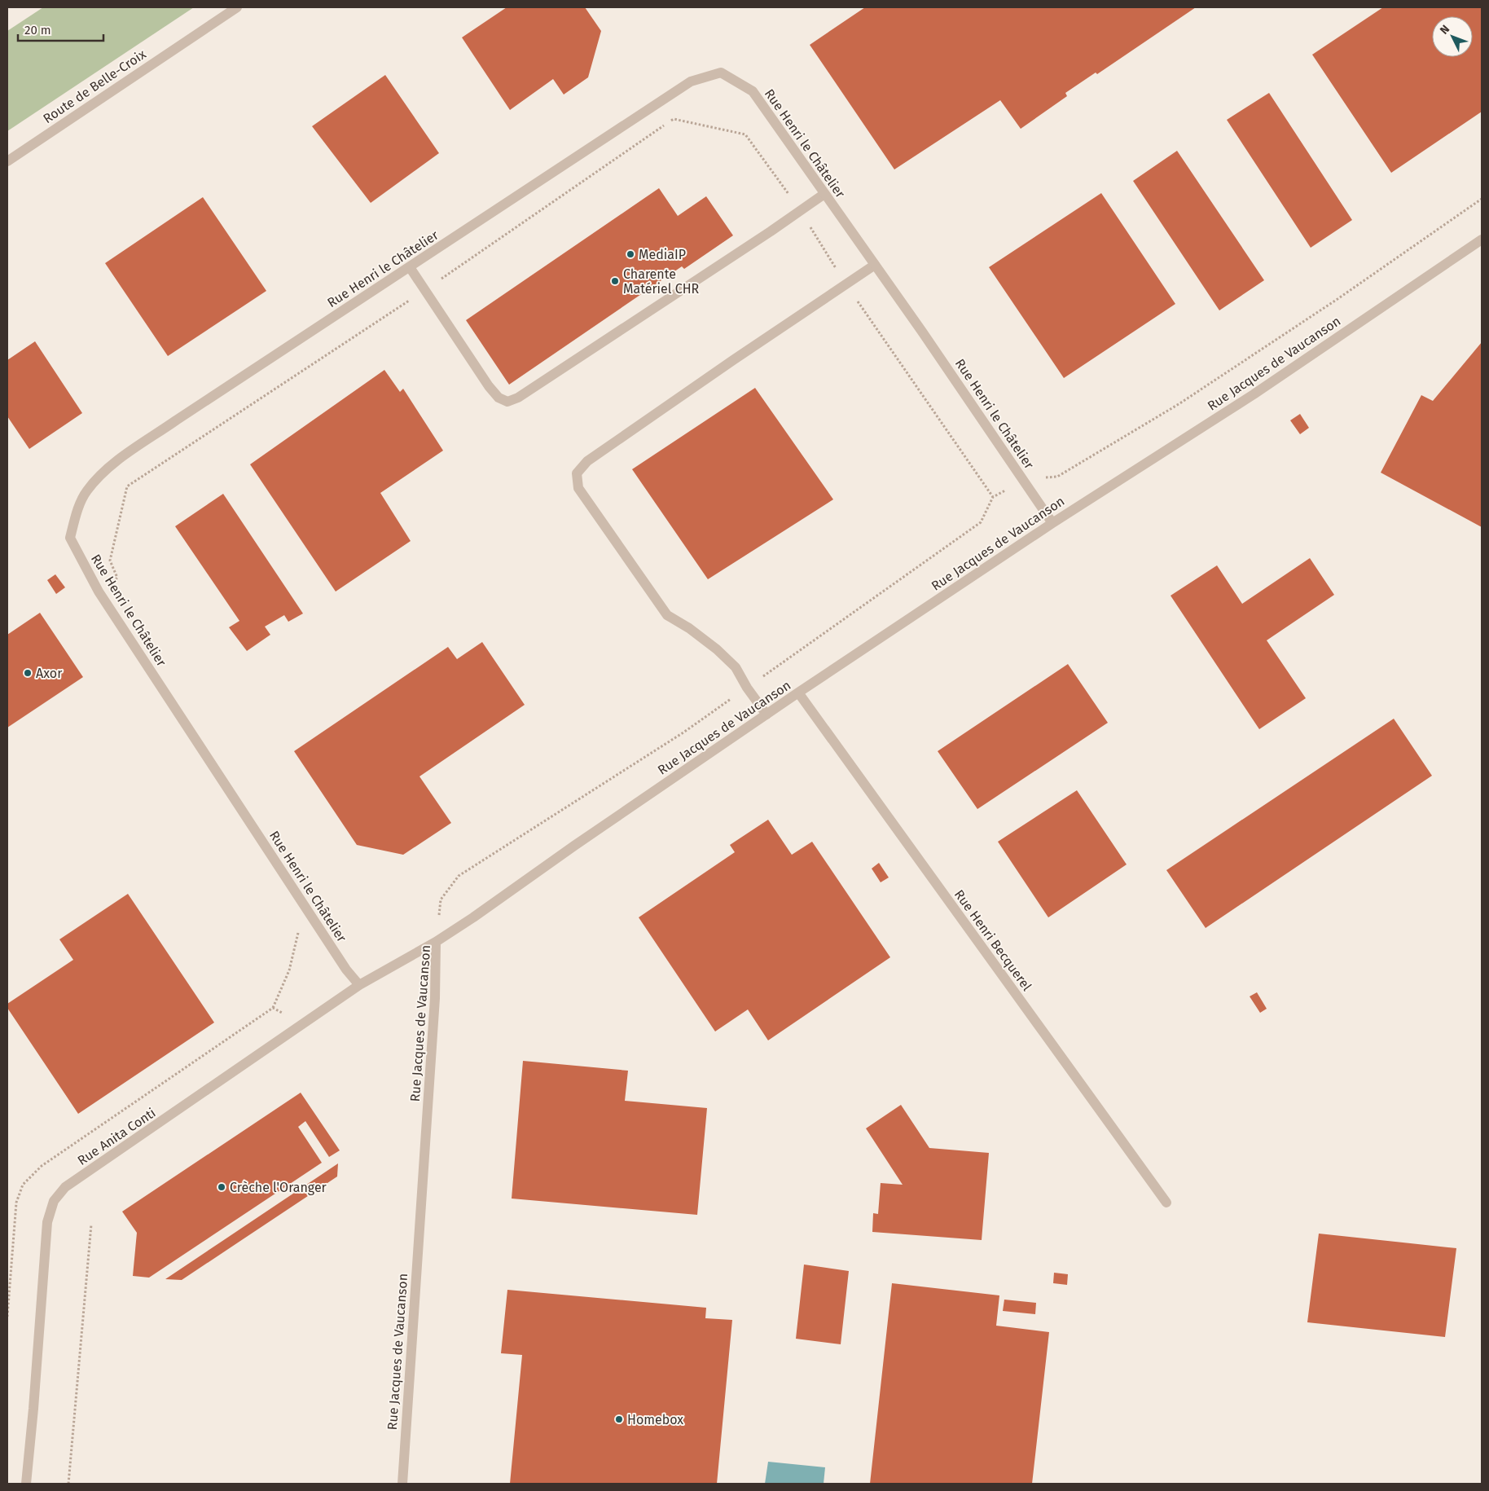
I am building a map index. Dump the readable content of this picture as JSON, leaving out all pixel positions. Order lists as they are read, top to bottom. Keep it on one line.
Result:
{"streets":{"street":["Route de Belle-Croix","Rue Henri le Châtelier","Rue Jacques de Vaucanson","Rue Henri Becquerel","Rue Anita Conti"]},"crossings":[["Rue Henri le Châtelier","Rue Jacques de Vaucanson"],["Rue Henri le Châtelier","Rue Anita Conti"],["Rue Jacques de Vaucanson","Rue Henri Becquerel"],["Rue Jacques de Vaucanson","Rue Anita Conti"]],"places":["MediaIP","Charente Matériel CHR","Axor","Crèche l'Oranger","Homebox"],"scale_bar":"20 m","north":"top left"}
